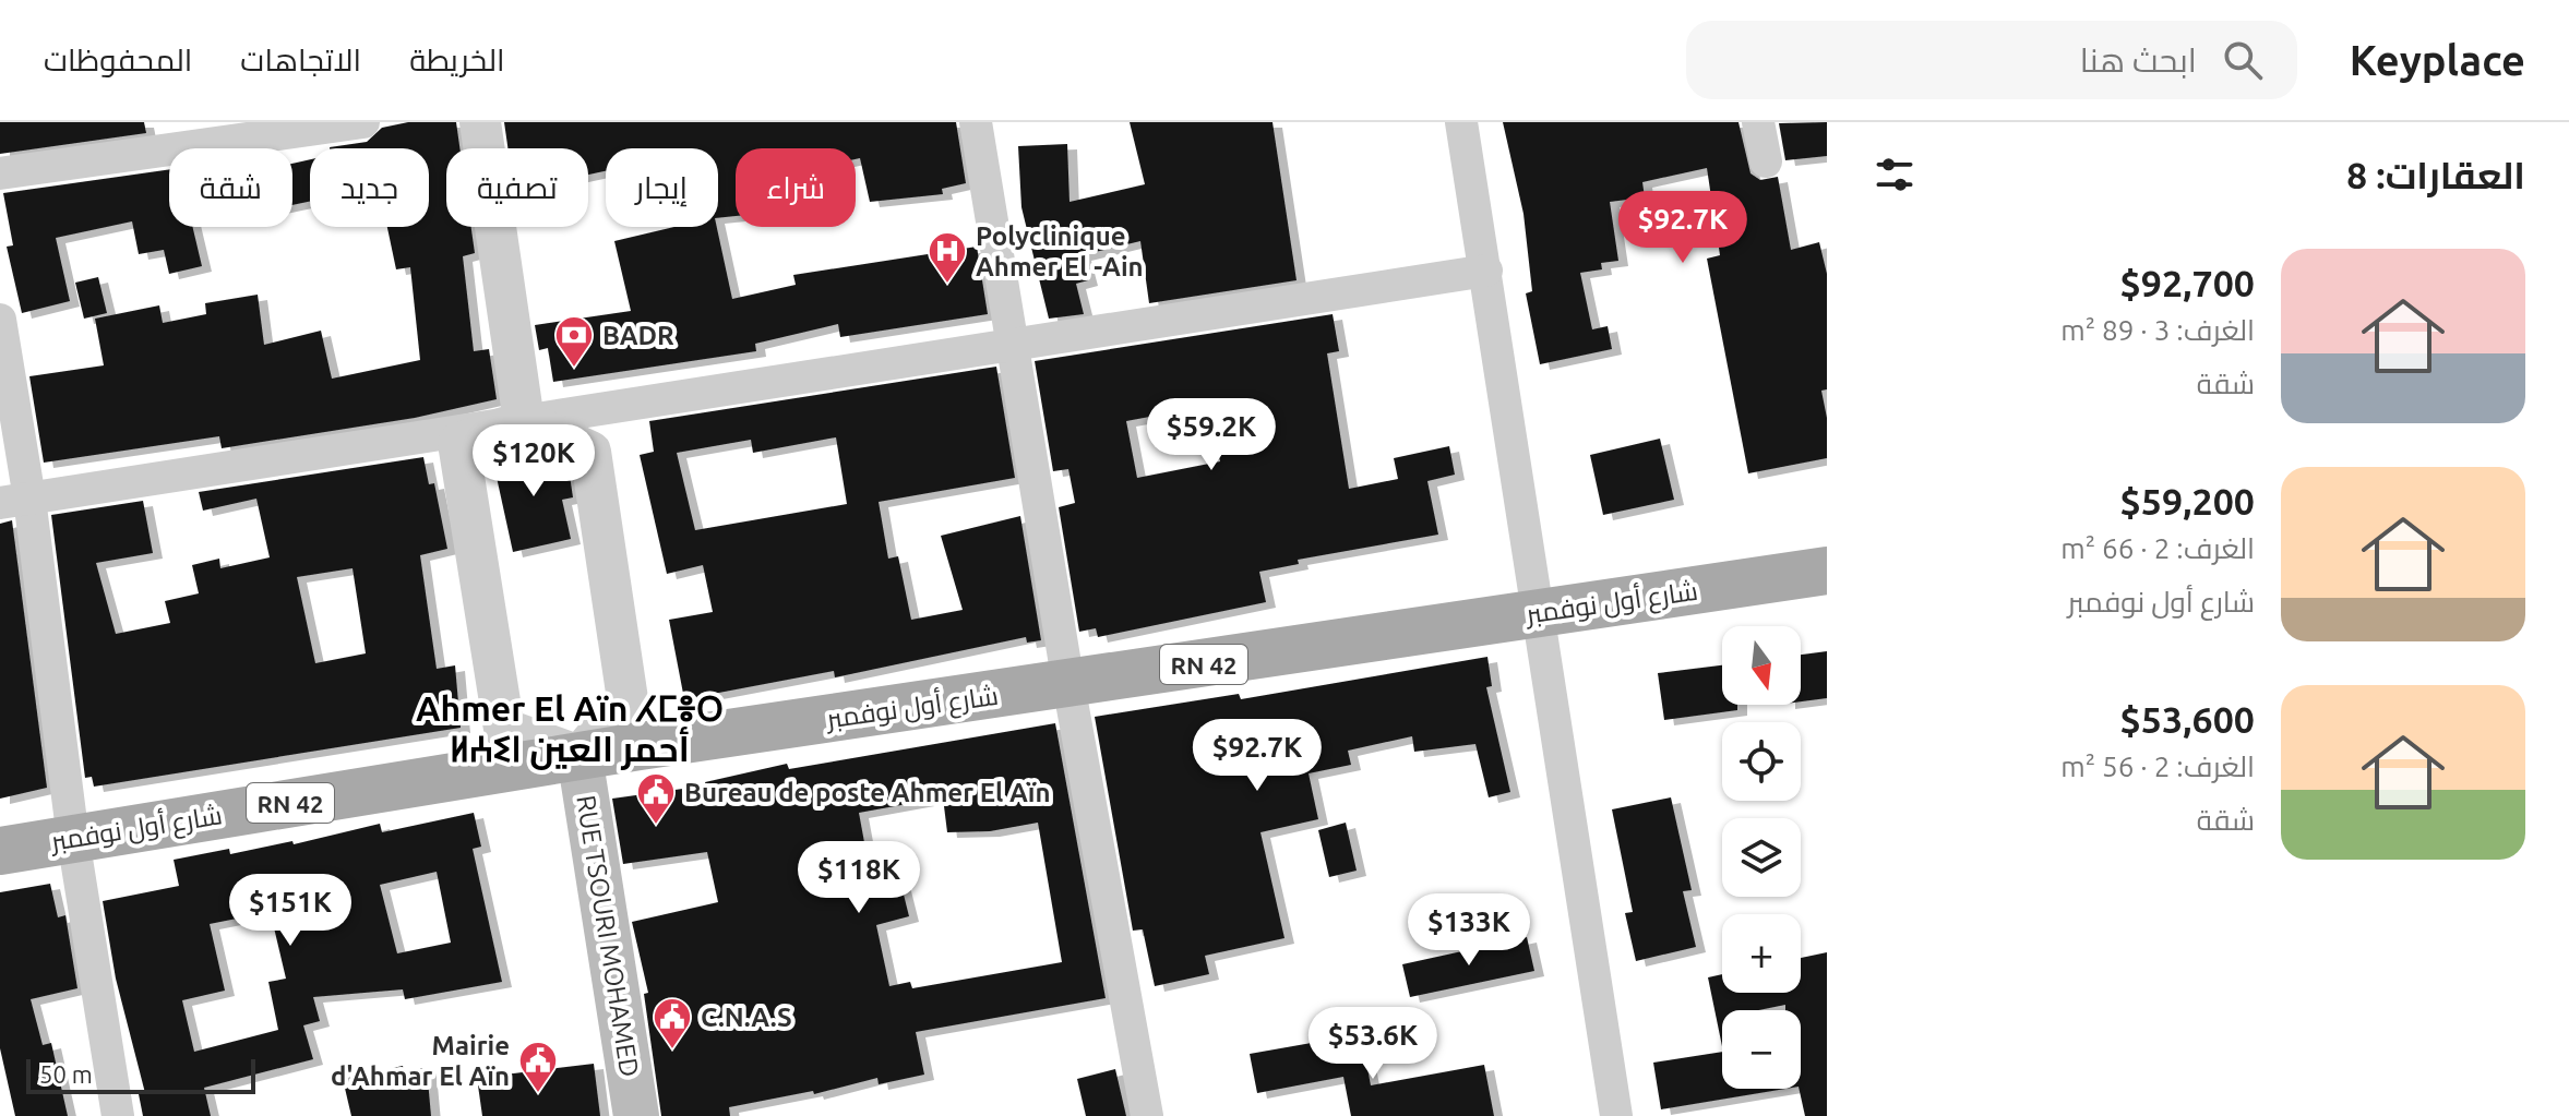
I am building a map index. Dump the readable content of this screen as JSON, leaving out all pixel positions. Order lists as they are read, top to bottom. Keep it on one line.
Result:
{"streets":{"main road":["شارع أول نوفمبر","RN 42","RUE TSOURI MOHAMED"]},"crossings":[["شارع أول نوفمبر","RUE TSOURI MOHAMED"]],"districts":["Ahmer El Aïn ⵃⵎⴻⵔ ⵍⵄⵉⵏ أحمر العين"],"places":{"hospital":["Polyclinique Ahmer El -Ain"],"bank":["BADR"],"public building":["Bureau de poste Ahmer El Aïn","C.N.A.S","Mairie d'Ahmar El Aïn"]},"scale_bar":"50 m","north":"bottom","page":{"header":"Keyplace","search":"ابحث هنا","nav":["الخريطة","الاتجاهات","المحفوظات"],"heading":"العقارات: 8","chip":["شراء","إيجار","تصفية","جديد","شقة"],"price":["$92.7K","$59.2K","$120K","$92.7K","$118K","$151K","$133K","$53.6K"],"list":[{"name":"$92,700","note":"الغرف: 3 · 89 m² · شقة"},{"name":"$59,200","note":"الغرف: 2 · 66 m² · شارع أول نوفمبر"},{"name":"$53,600","note":"الغرف: 2 · 56 m² · شقة"}],"map_buttons":["+","−"],"scale":"50 m"}}
